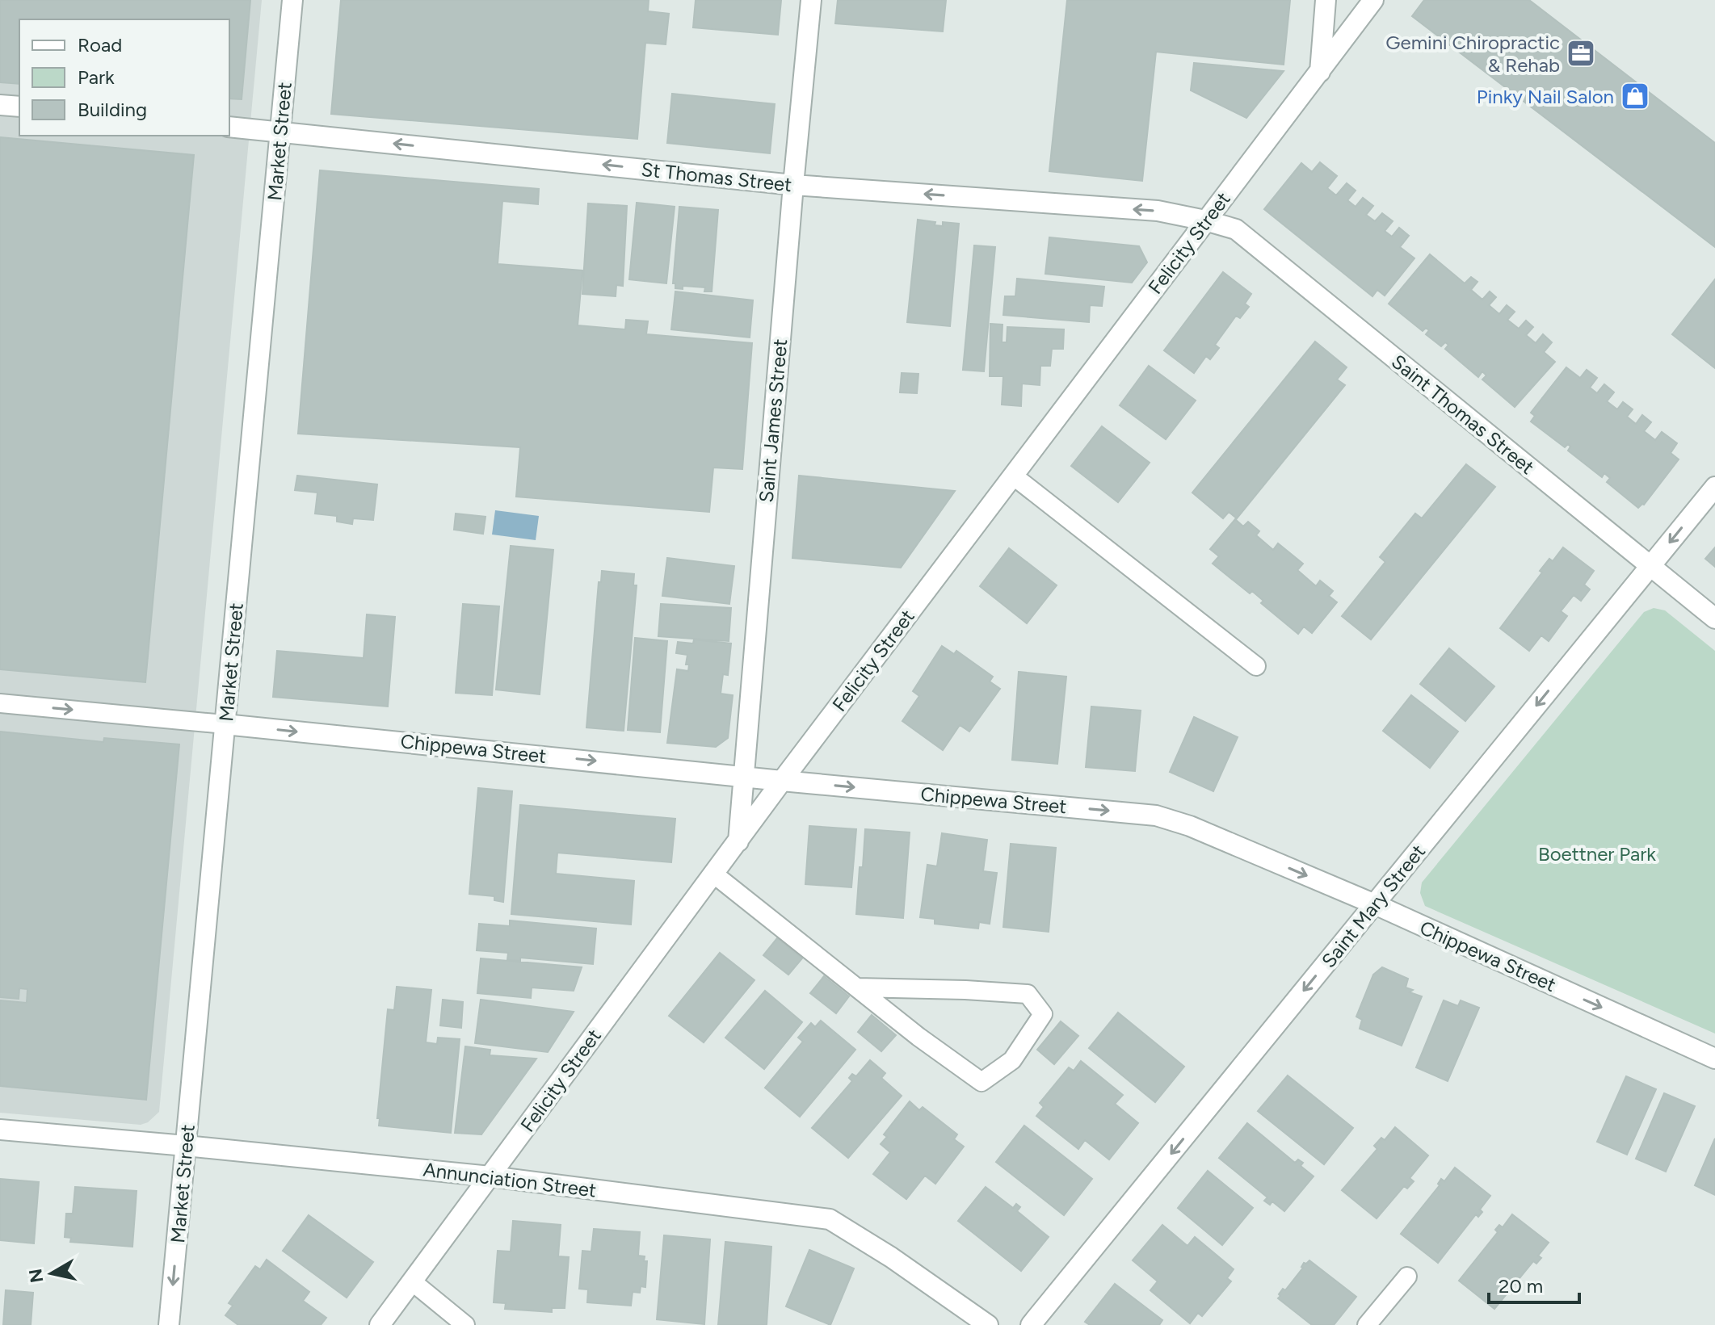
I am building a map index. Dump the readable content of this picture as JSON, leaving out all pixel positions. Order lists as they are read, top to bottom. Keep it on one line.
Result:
{"streets":{"street":["Market Street","St Thomas Street","Felicity Street","Saint Thomas Street","Saint James Street","Chippewa Street","Saint Mary Street","Annunciation Street"]},"crossings":[["Market Street","St Thomas Street"],["Market Street","Chippewa Street"],["Market Street","Annunciation Street"],["St Thomas Street","Felicity Street"],["St Thomas Street","Saint Thomas Street"],["St Thomas Street","Saint James Street"],["Felicity Street","Saint Thomas Street"],["Felicity Street","Saint James Street"],["Felicity Street","Chippewa Street"],["Felicity Street","Annunciation Street"],["Saint Thomas Street","Saint Mary Street"],["Saint James Street","Chippewa Street"],["Chippewa Street","Saint Mary Street"]],"one_way":["St Thomas Street","Chippewa Street","Saint Mary Street"],"parks":["Boettner Park"],"places":{"office":["Gemini Chiropractic & Rehab"],"shop":["Pinky Nail Salon"]},"legend":["Road","Park","Building"],"scale_bar":"20 m","north":"left"}
